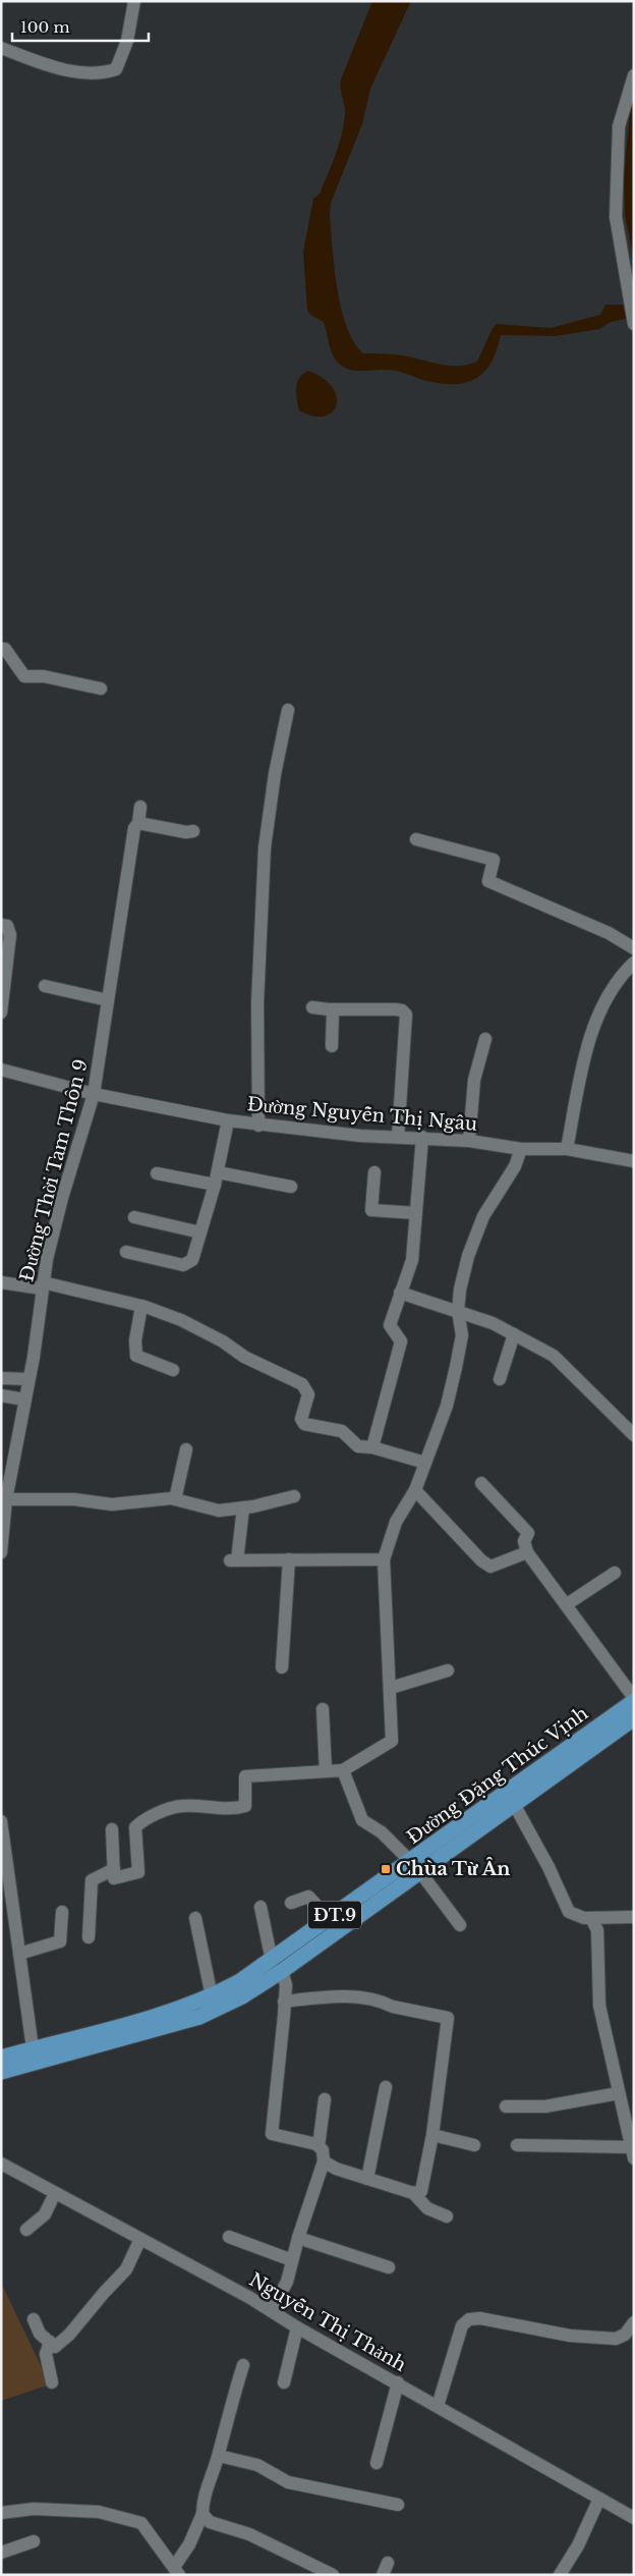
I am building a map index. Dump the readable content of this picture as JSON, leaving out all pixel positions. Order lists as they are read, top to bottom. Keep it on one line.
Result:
{"streets":{"main road":["Đường Đặng Thúc Vịnh","ĐT.9"],"street":["Đường Nguyễn Thị Ngâu","Đường Thời Tam Thôn 9","Nguyễn Thị Thảnh"]},"crossings":[["Đường Nguyễn Thị Ngâu","Đường Thời Tam Thôn 9"]],"places":{"transit":["Chùa Từ Ân"]},"scale_bar":"100 m"}
